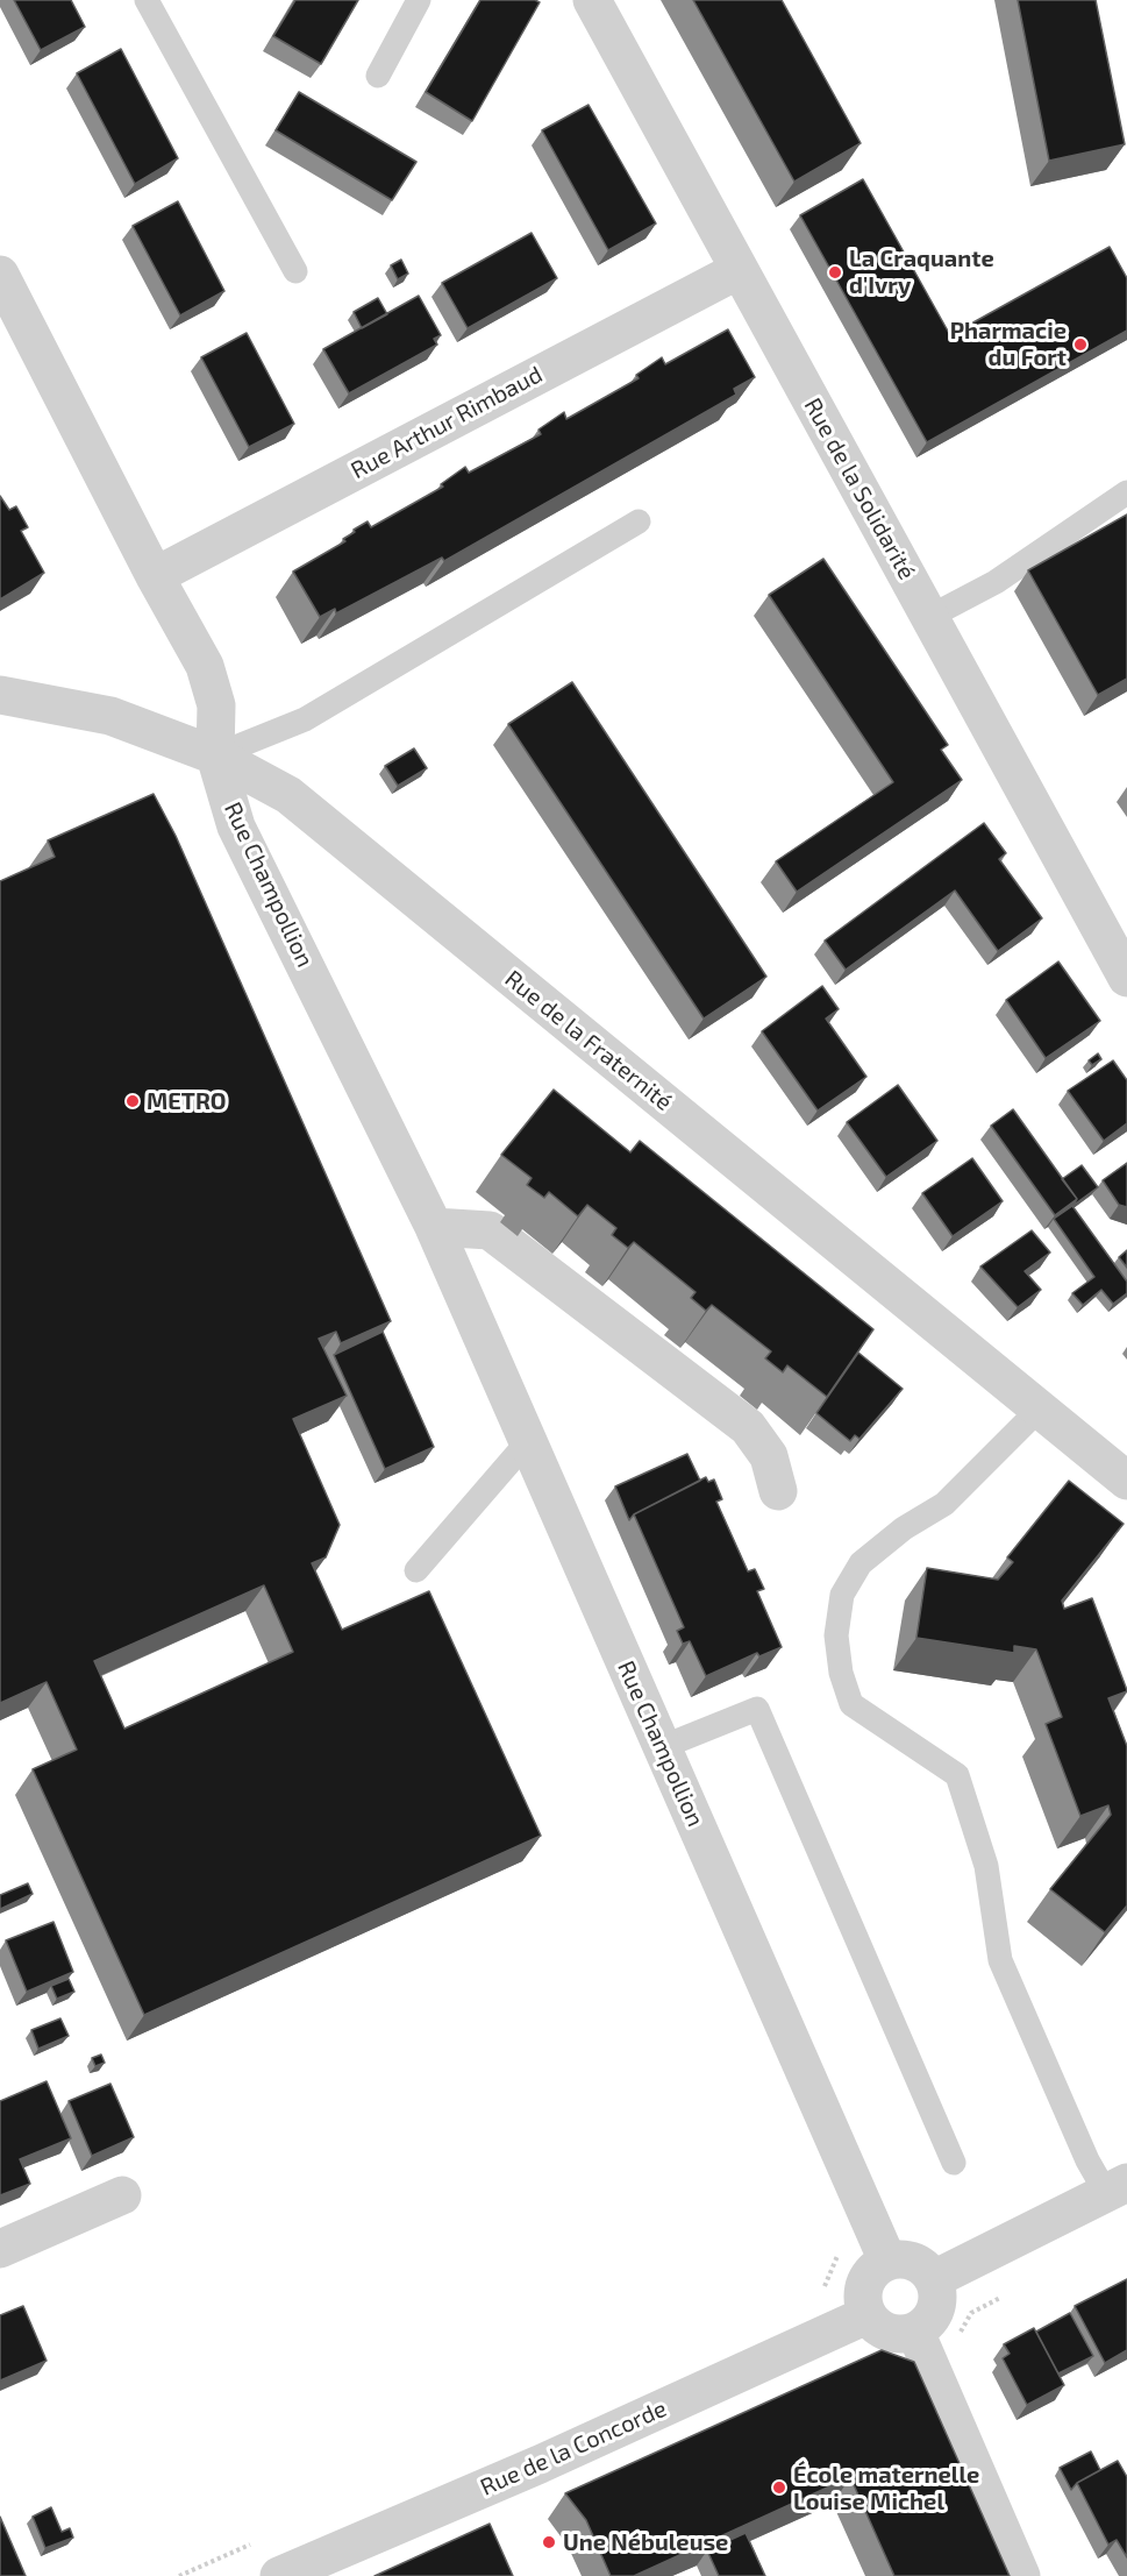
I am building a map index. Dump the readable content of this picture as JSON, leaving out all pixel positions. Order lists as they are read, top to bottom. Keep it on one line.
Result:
{"streets":{"street":["Rue Arthur Rimbaud","Rue de la Solidarité","Rue Champollion","Rue de la Fraternité","Rue de la Concorde"]},"crossings":[["Rue Arthur Rimbaud","Rue de la Solidarité"],["Rue Arthur Rimbaud","Rue Champollion"],["Rue Champollion","Rue de la Fraternité"],["Rue Champollion","Rue de la Concorde"]],"places":["La Craquante d'Ivry","Pharmacie du Fort","METRO","École maternelle Louise Michel","Une Nébuleuse"]}
